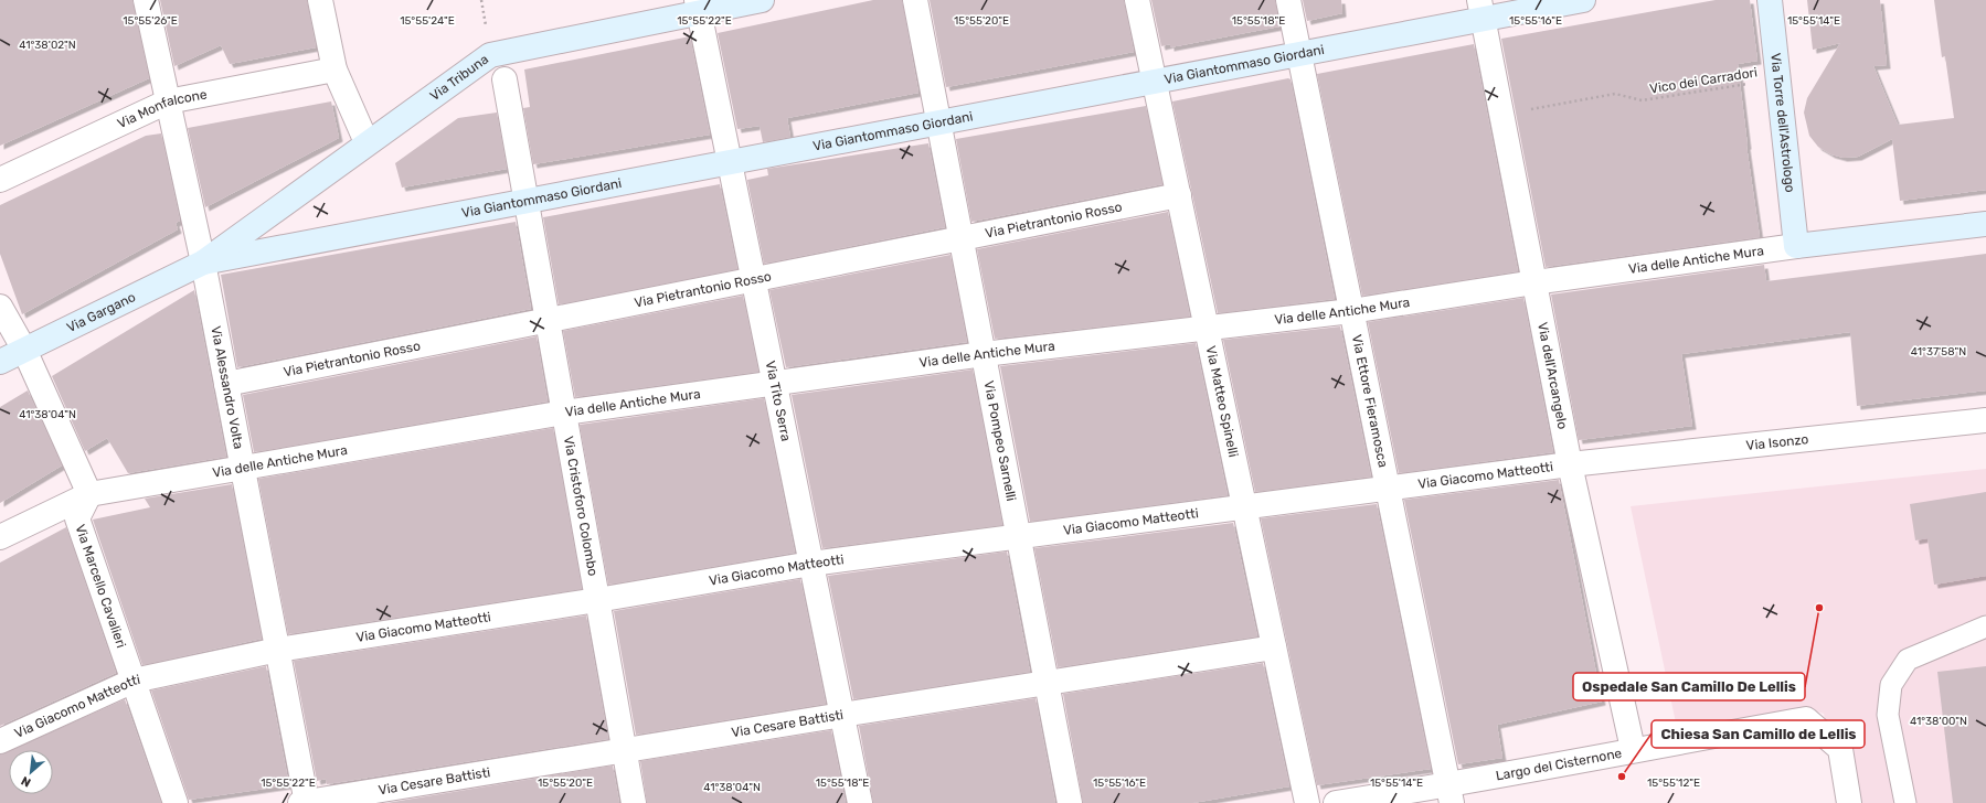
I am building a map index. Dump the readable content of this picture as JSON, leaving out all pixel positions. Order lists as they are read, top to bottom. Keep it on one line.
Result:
{"streets":{"main road":["Via Giantommaso Giordani","Via Tribuna","Via Torre dell'Astrologo","Via delle Antiche Mura","Via Gargano"],"street":["Via Monfalcone","Via Pietrantonio Rosso","Via dell'Arcangelo","Via Alessandro Volta","Via Tito Serra","Via Matteo Spinelli","Via Ettore Fieramosca","Via Pompeo Sarnelli","Via Isonzo","Via Giacomo Matteotti","Via Cristoforo Colombo","Via Marcello Cavalieri","Via Cesare Battisti","Largo del Cisternone"],"path":["Vico dei Carradori"]},"crossings":[["Via Giantommaso Giordani","Via Tribuna"],["Via Giantommaso Giordani","Via Gargano"],["Via Giantommaso Giordani","Via dell'Arcangelo"],["Via Giantommaso Giordani","Via Alessandro Volta"],["Via Giantommaso Giordani","Via Tito Serra"],["Via Giantommaso Giordani","Via Matteo Spinelli"],["Via Giantommaso Giordani","Via Ettore Fieramosca"],["Via Giantommaso Giordani","Via Pompeo Sarnelli"],["Via Giantommaso Giordani","Via Cristoforo Colombo"],["Via Tribuna","Via Gargano"],["Via Tribuna","Via Alessandro Volta"],["Via Tribuna","Via Tito Serra"],["Vico dei Carradori","Via Torre dell'Astrologo"],["Vico dei Carradori","Via dell'Arcangelo"],["Via Monfalcone","Via Alessandro Volta"],["Via Torre dell'Astrologo","Via delle Antiche Mura"],["Via Pietrantonio Rosso","Via Alessandro Volta"],["Via Pietrantonio Rosso","Via Tito Serra"],["Via Pietrantonio Rosso","Via Matteo Spinelli"],["Via Pietrantonio Rosso","Via Pompeo Sarnelli"],["Via Pietrantonio Rosso","Via Cristoforo Colombo"],["Via delle Antiche Mura","Via dell'Arcangelo"],["Via delle Antiche Mura","Via Alessandro Volta"],["Via delle Antiche Mura","Via Tito Serra"],["Via delle Antiche Mura","Via Matteo Spinelli"],["Via delle Antiche Mura","Via Ettore Fieramosca"],["Via delle Antiche Mura","Via Pompeo Sarnelli"],["Via delle Antiche Mura","Via Cristoforo Colombo"],["Via delle Antiche Mura","Via Marcello Cavalieri"],["Via Gargano","Via Alessandro Volta"],["Via dell'Arcangelo","Via Isonzo"],["Via dell'Arcangelo","Via Giacomo Matteotti"],["Via dell'Arcangelo","Largo del Cisternone"],["Via Alessandro Volta","Via Giacomo Matteotti"],["Via Alessandro Volta","Via Cesare Battisti"],["Via Tito Serra","Via Giacomo Matteotti"],["Via Tito Serra","Via Cesare Battisti"],["Via Matteo Spinelli","Via Giacomo Matteotti"],["Via Matteo Spinelli","Via Cesare Battisti"],["Via Ettore Fieramosca","Via Giacomo Matteotti"],["Via Ettore Fieramosca","Largo del Cisternone"],["Via Pompeo Sarnelli","Via Giacomo Matteotti"],["Via Pompeo Sarnelli","Via Cesare Battisti"],["Via Isonzo","Via Giacomo Matteotti"],["Via Giacomo Matteotti","Via Cristoforo Colombo"],["Via Giacomo Matteotti","Via Marcello Cavalieri"],["Via Cristoforo Colombo","Via Cesare Battisti"]],"places":["Ospedale San Camillo De Lellis","Chiesa San Camillo de Lellis"],"north":"bottom left","coordinates":["15°55'26\"E","15°55'24\"E","15°55'22\"E","15°55'20\"E","15°55'18\"E","15°55'16\"E","15°55'14\"E","41°38'02\"N","41°37'58\"N","41°38'04\"N","41°38'00\"N","15°55'12\"E"]}
